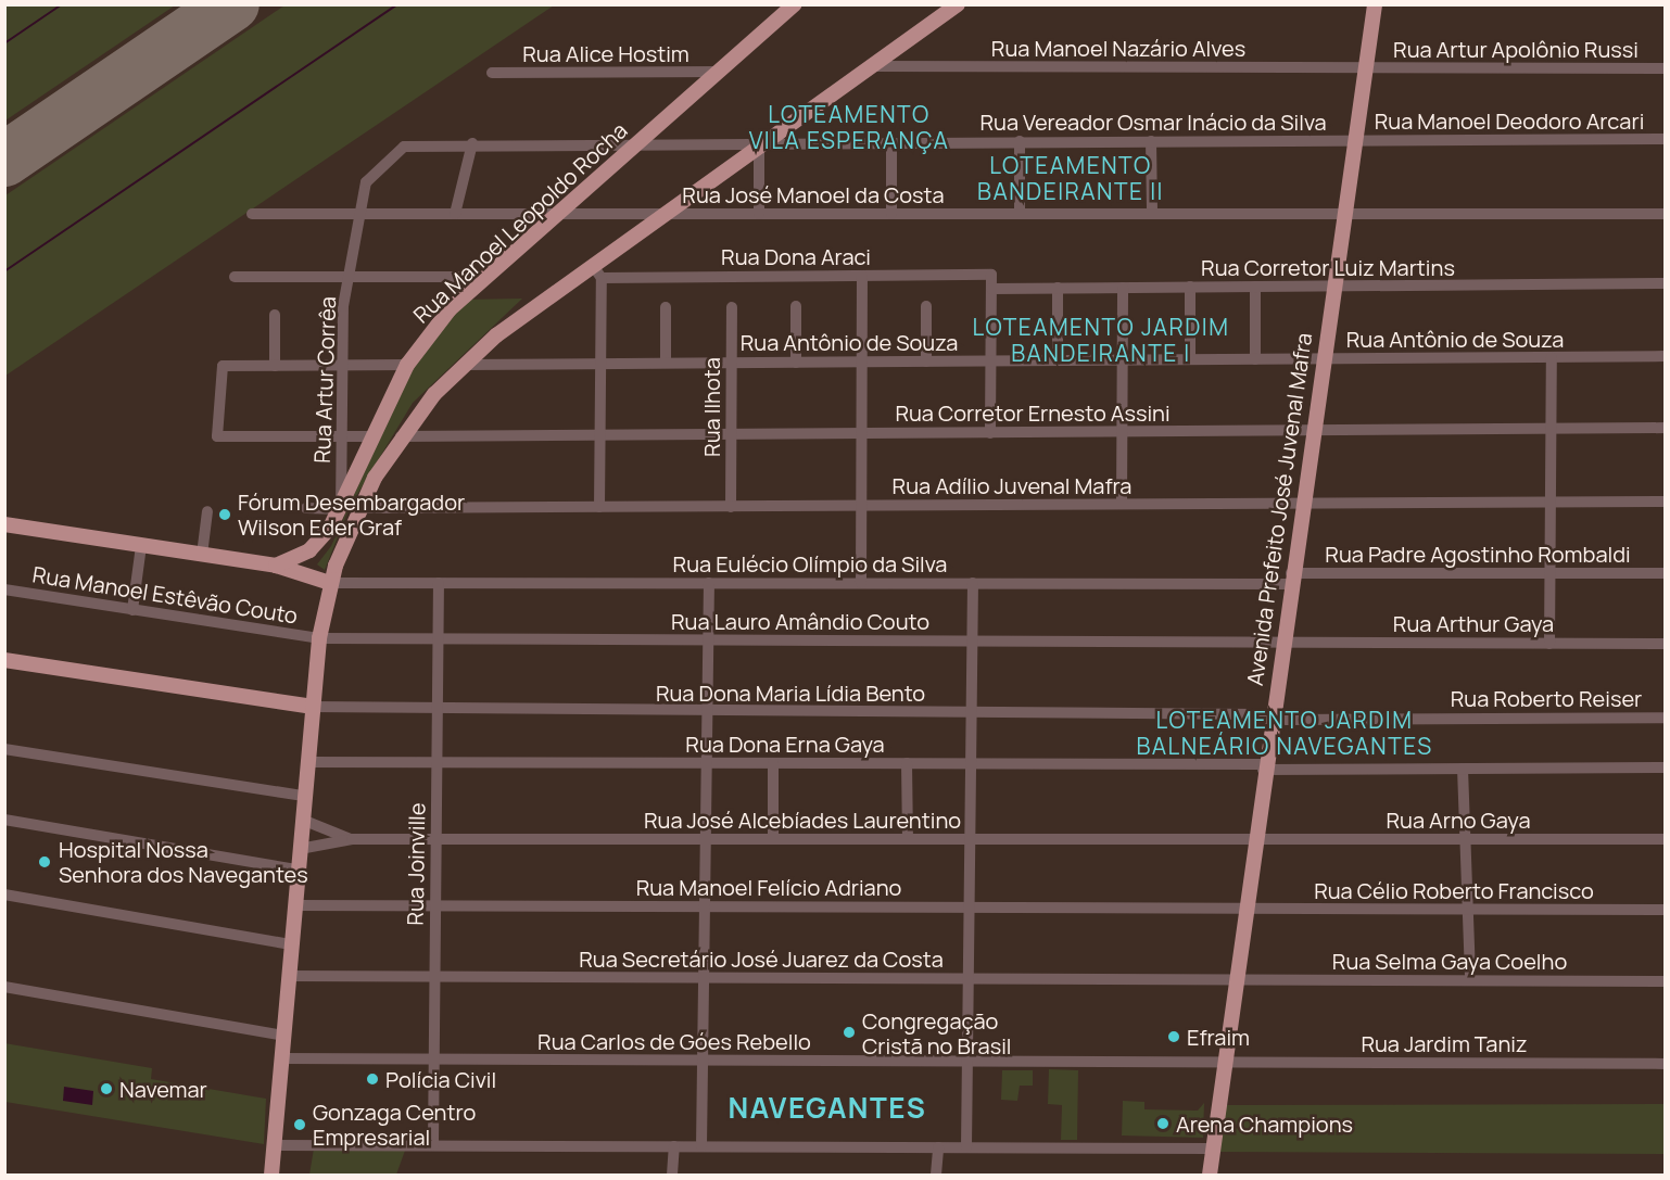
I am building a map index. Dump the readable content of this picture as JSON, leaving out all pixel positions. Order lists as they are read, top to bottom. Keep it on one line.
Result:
{"streets":{"main road":["Rua Manoel Leopoldo Rocha","Avenida Prefeito José Juvenal Mafra"],"street":["Rua Manoel Nazário Alves","Rua Artur Apolônio Russi","Rua Alice Hostim","Rua Manoel Deodoro Arcari","Rua Vereador Osmar Inácio da Silva","Rua José Manoel da Costa","Rua Dona Araci","Rua Corretor Luiz Martins","Rua Antônio de Souza","Rua Artur Corrêa","Rua Ilhota","Rua Corretor Ernesto Assini","Rua Adílio Juvenal Mafra","Rua Padre Agostinho Rombaldi","Rua Eulécio Olímpio da Silva","Rua Manoel Estêvão Couto","Rua Lauro Amândio Couto","Rua Arthur Gaya","Rua Dona Maria Lídia Bento","Rua Roberto Reiser","Rua Dona Erna Gaya","Rua José Alcebíades Laurentino","Rua Arno Gaya","Rua Joinville","Rua Manoel Felício Adriano","Rua Célio Roberto Francisco","Rua Secretário José Juarez da Costa","Rua Selma Gaya Coelho","Rua Carlos de Góes Rebello","Rua Jardim Taniz"]},"crossings":[["Rua Manoel Nazário Alves","Rua Artur Apolônio Russi"],["Rua Manoel Nazário Alves","Avenida Prefeito José Juvenal Mafra"],["Rua Artur Apolônio Russi","Avenida Prefeito José Juvenal Mafra"],["Rua Alice Hostim","Rua Manoel Leopoldo Rocha"],["Rua Manoel Deodoro Arcari","Rua Vereador Osmar Inácio da Silva"],["Rua Manoel Deodoro Arcari","Avenida Prefeito José Juvenal Mafra"],["Rua Vereador Osmar Inácio da Silva","Rua Manoel Leopoldo Rocha"],["Rua Vereador Osmar Inácio da Silva","Rua Artur Corrêa"],["Rua Vereador Osmar Inácio da Silva","Avenida Prefeito José Juvenal Mafra"],["Rua José Manoel da Costa","Rua Manoel Leopoldo Rocha"],["Rua José Manoel da Costa","Rua Artur Corrêa"],["Rua José Manoel da Costa","Avenida Prefeito José Juvenal Mafra"],["Rua Manoel Leopoldo Rocha","Rua Artur Corrêa"],["Rua Dona Araci","Rua Corretor Luiz Martins"],["Rua Corretor Luiz Martins","Avenida Prefeito José Juvenal Mafra"],["Rua Antônio de Souza","Rua Ilhota"],["Rua Antônio de Souza","Avenida Prefeito José Juvenal Mafra"],["Rua Ilhota","Rua Corretor Ernesto Assini"],["Rua Ilhota","Rua Adílio Juvenal Mafra"],["Rua Corretor Ernesto Assini","Avenida Prefeito José Juvenal Mafra"],["Rua Adílio Juvenal Mafra","Avenida Prefeito José Juvenal Mafra"],["Avenida Prefeito José Juvenal Mafra","Rua Padre Agostinho Rombaldi"],["Avenida Prefeito José Juvenal Mafra","Rua Eulécio Olímpio da Silva"],["Avenida Prefeito José Juvenal Mafra","Rua Lauro Amândio Couto"],["Avenida Prefeito José Juvenal Mafra","Rua Arthur Gaya"],["Avenida Prefeito José Juvenal Mafra","Rua Dona Maria Lídia Bento"],["Avenida Prefeito José Juvenal Mafra","Rua Roberto Reiser"],["Avenida Prefeito José Juvenal Mafra","Rua Dona Erna Gaya"],["Avenida Prefeito José Juvenal Mafra","Rua José Alcebíades Laurentino"],["Avenida Prefeito José Juvenal Mafra","Rua Arno Gaya"],["Avenida Prefeito José Juvenal Mafra","Rua Manoel Felício Adriano"],["Avenida Prefeito José Juvenal Mafra","Rua Célio Roberto Francisco"],["Avenida Prefeito José Juvenal Mafra","Rua Secretário José Juarez da Costa"],["Avenida Prefeito José Juvenal Mafra","Rua Selma Gaya Coelho"],["Avenida Prefeito José Juvenal Mafra","Rua Carlos de Góes Rebello"],["Avenida Prefeito José Juvenal Mafra","Rua Jardim Taniz"],["Rua Padre Agostinho Rombaldi","Rua Eulécio Olímpio da Silva"],["Rua Eulécio Olímpio da Silva","Rua Joinville"],["Rua Manoel Estêvão Couto","Rua Lauro Amândio Couto"],["Rua Lauro Amândio Couto","Rua Arthur Gaya"],["Rua Lauro Amândio Couto","Rua Joinville"],["Rua Dona Maria Lídia Bento","Rua Roberto Reiser"],["Rua Dona Maria Lídia Bento","Rua Joinville"],["Rua Dona Erna Gaya","Rua Joinville"],["Rua José Alcebíades Laurentino","Rua Arno Gaya"],["Rua José Alcebíades Laurentino","Rua Joinville"],["Rua Joinville","Rua Manoel Felício Adriano"],["Rua Joinville","Rua Secretário José Juarez da Costa"],["Rua Joinville","Rua Carlos de Góes Rebello"],["Rua Manoel Felício Adriano","Rua Célio Roberto Francisco"],["Rua Secretário José Juarez da Costa","Rua Selma Gaya Coelho"],["Rua Carlos de Góes Rebello","Rua Jardim Taniz"]],"districts":["LOTEAMENTO VILA ESPERANÇA","LOTEAMENTO BANDEIRANTE II","LOTEAMENTO JARDIM BANDEIRANTE I","LOTEAMENTO JARDIM BALNEÁRIO NAVEGANTES","NAVEGANTES"],"places":["Fórum Desembargador Wilson Eder Graf","Hospital Nossa Senhora dos Navegantes","Congregação Cristã no Brasil","Efraim","Polícia Civil","Navemar","Arena Champions","Gonzaga Centro Empresarial"]}
